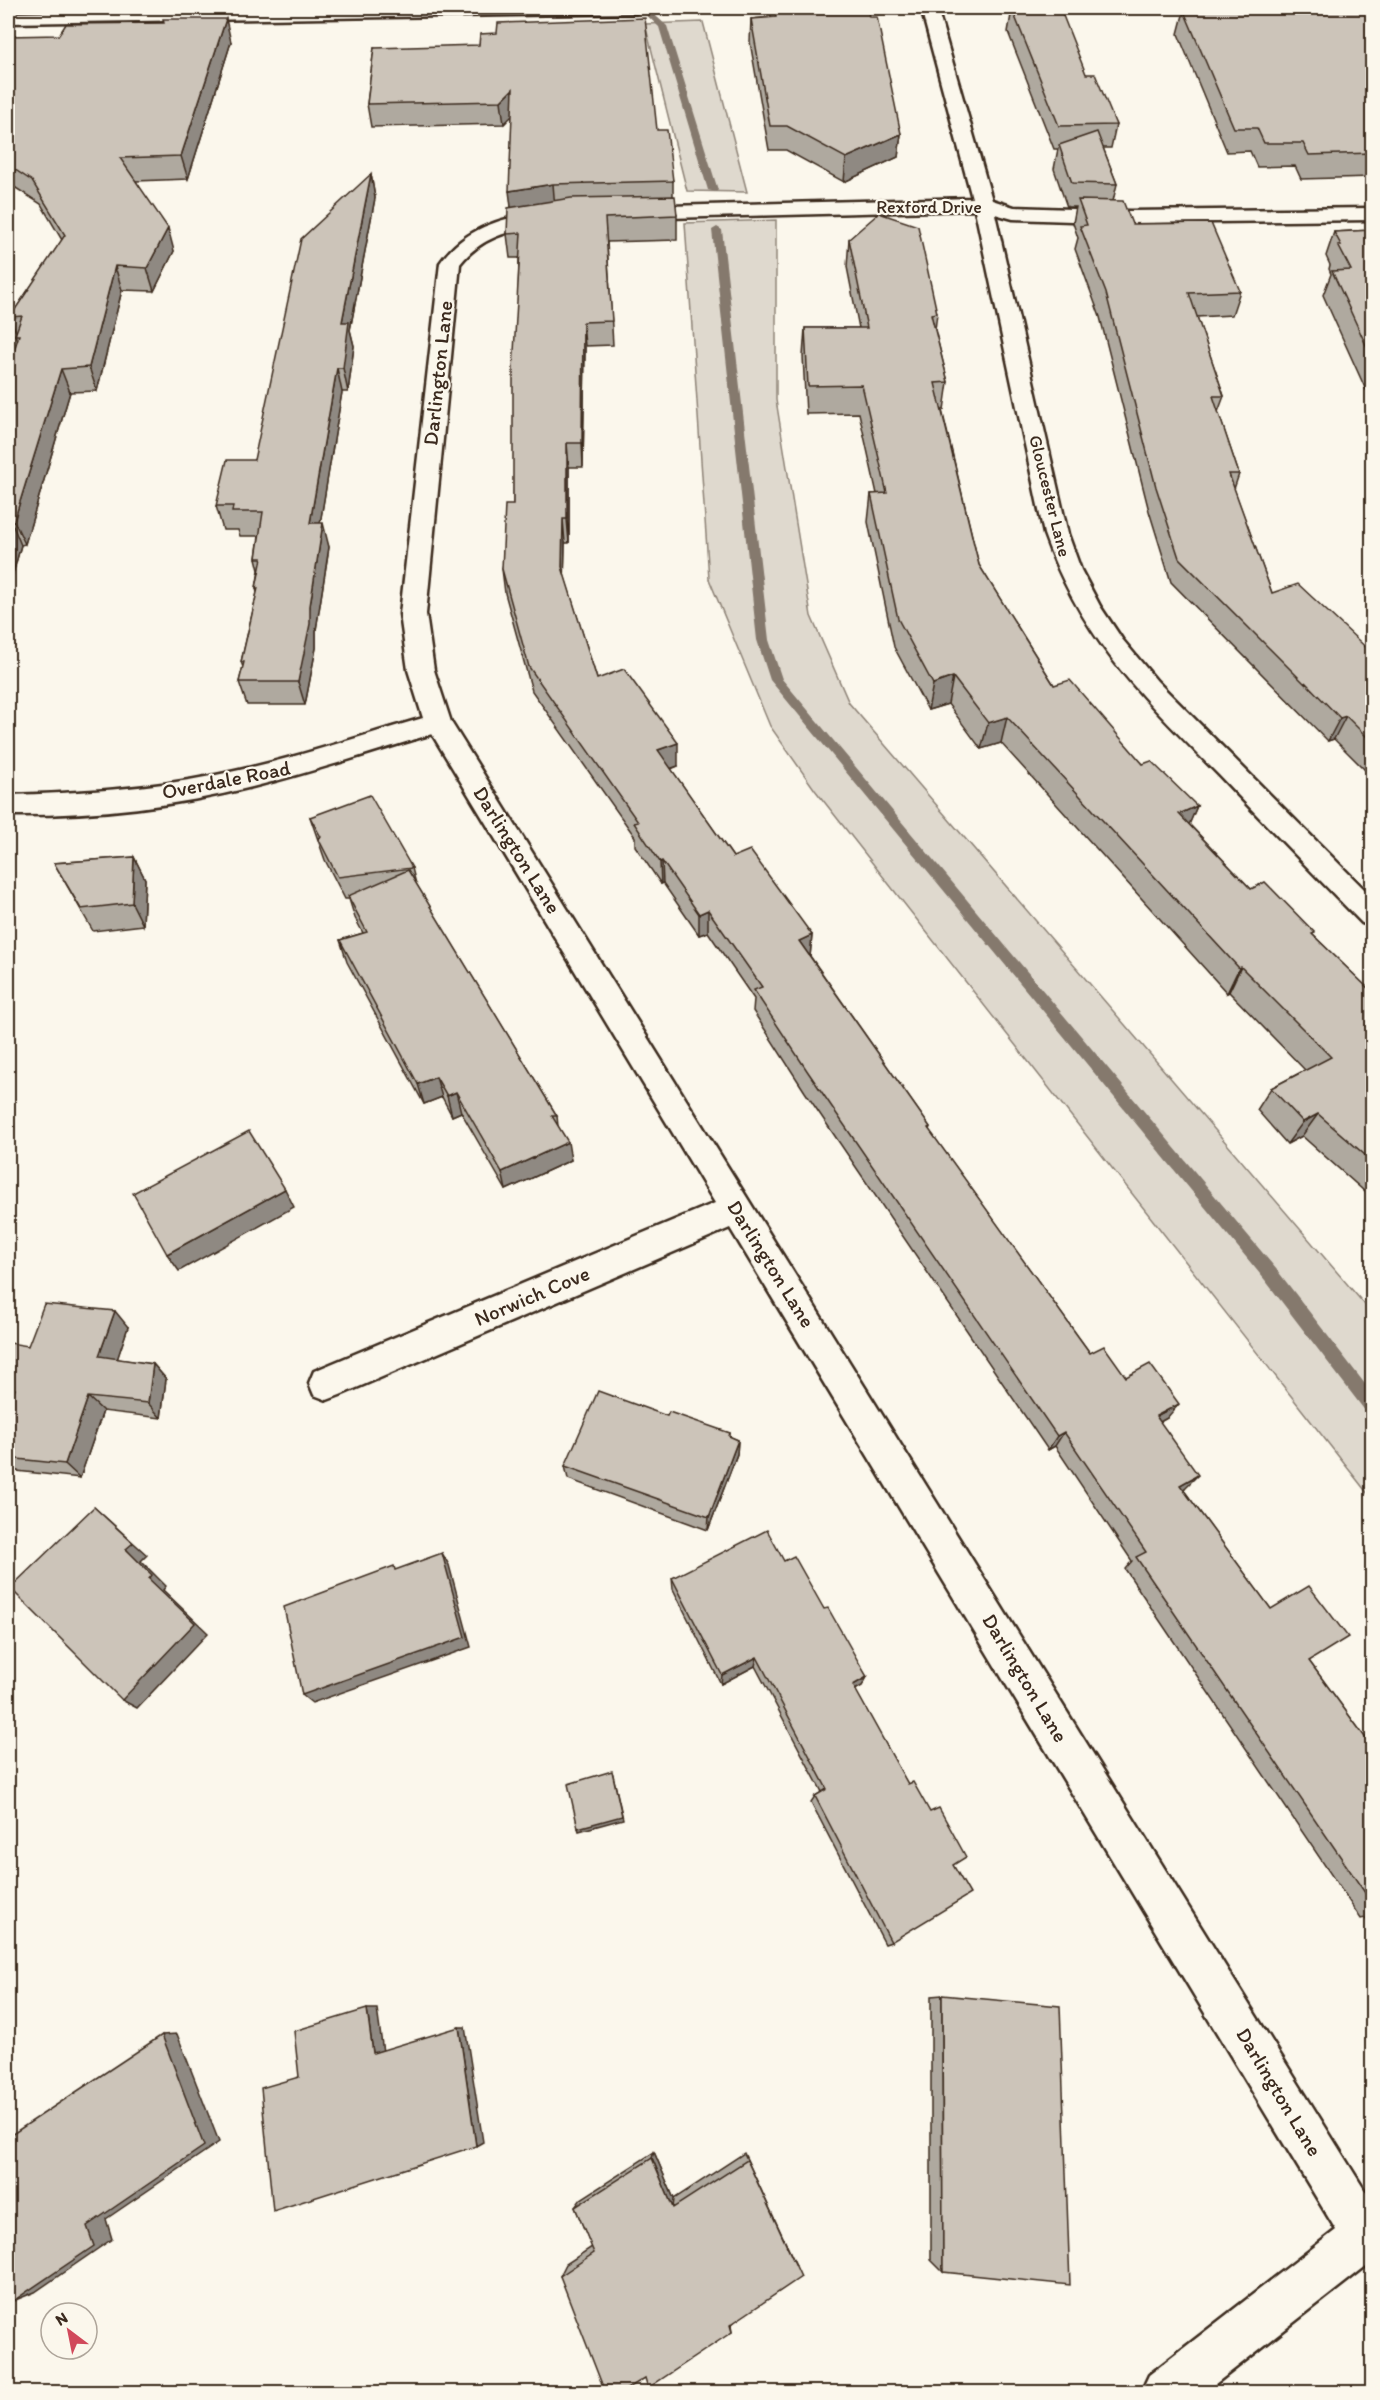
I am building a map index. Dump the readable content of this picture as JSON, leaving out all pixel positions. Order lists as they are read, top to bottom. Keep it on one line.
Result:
{"streets":{"street":["Rexford Drive","Darlington Lane","Gloucester Lane","Overdale Road","Norwich Cove"]},"crossings":[["Rexford Drive","Gloucester Lane"],["Darlington Lane","Overdale Road"],["Darlington Lane","Norwich Cove"]],"north":"top left"}
